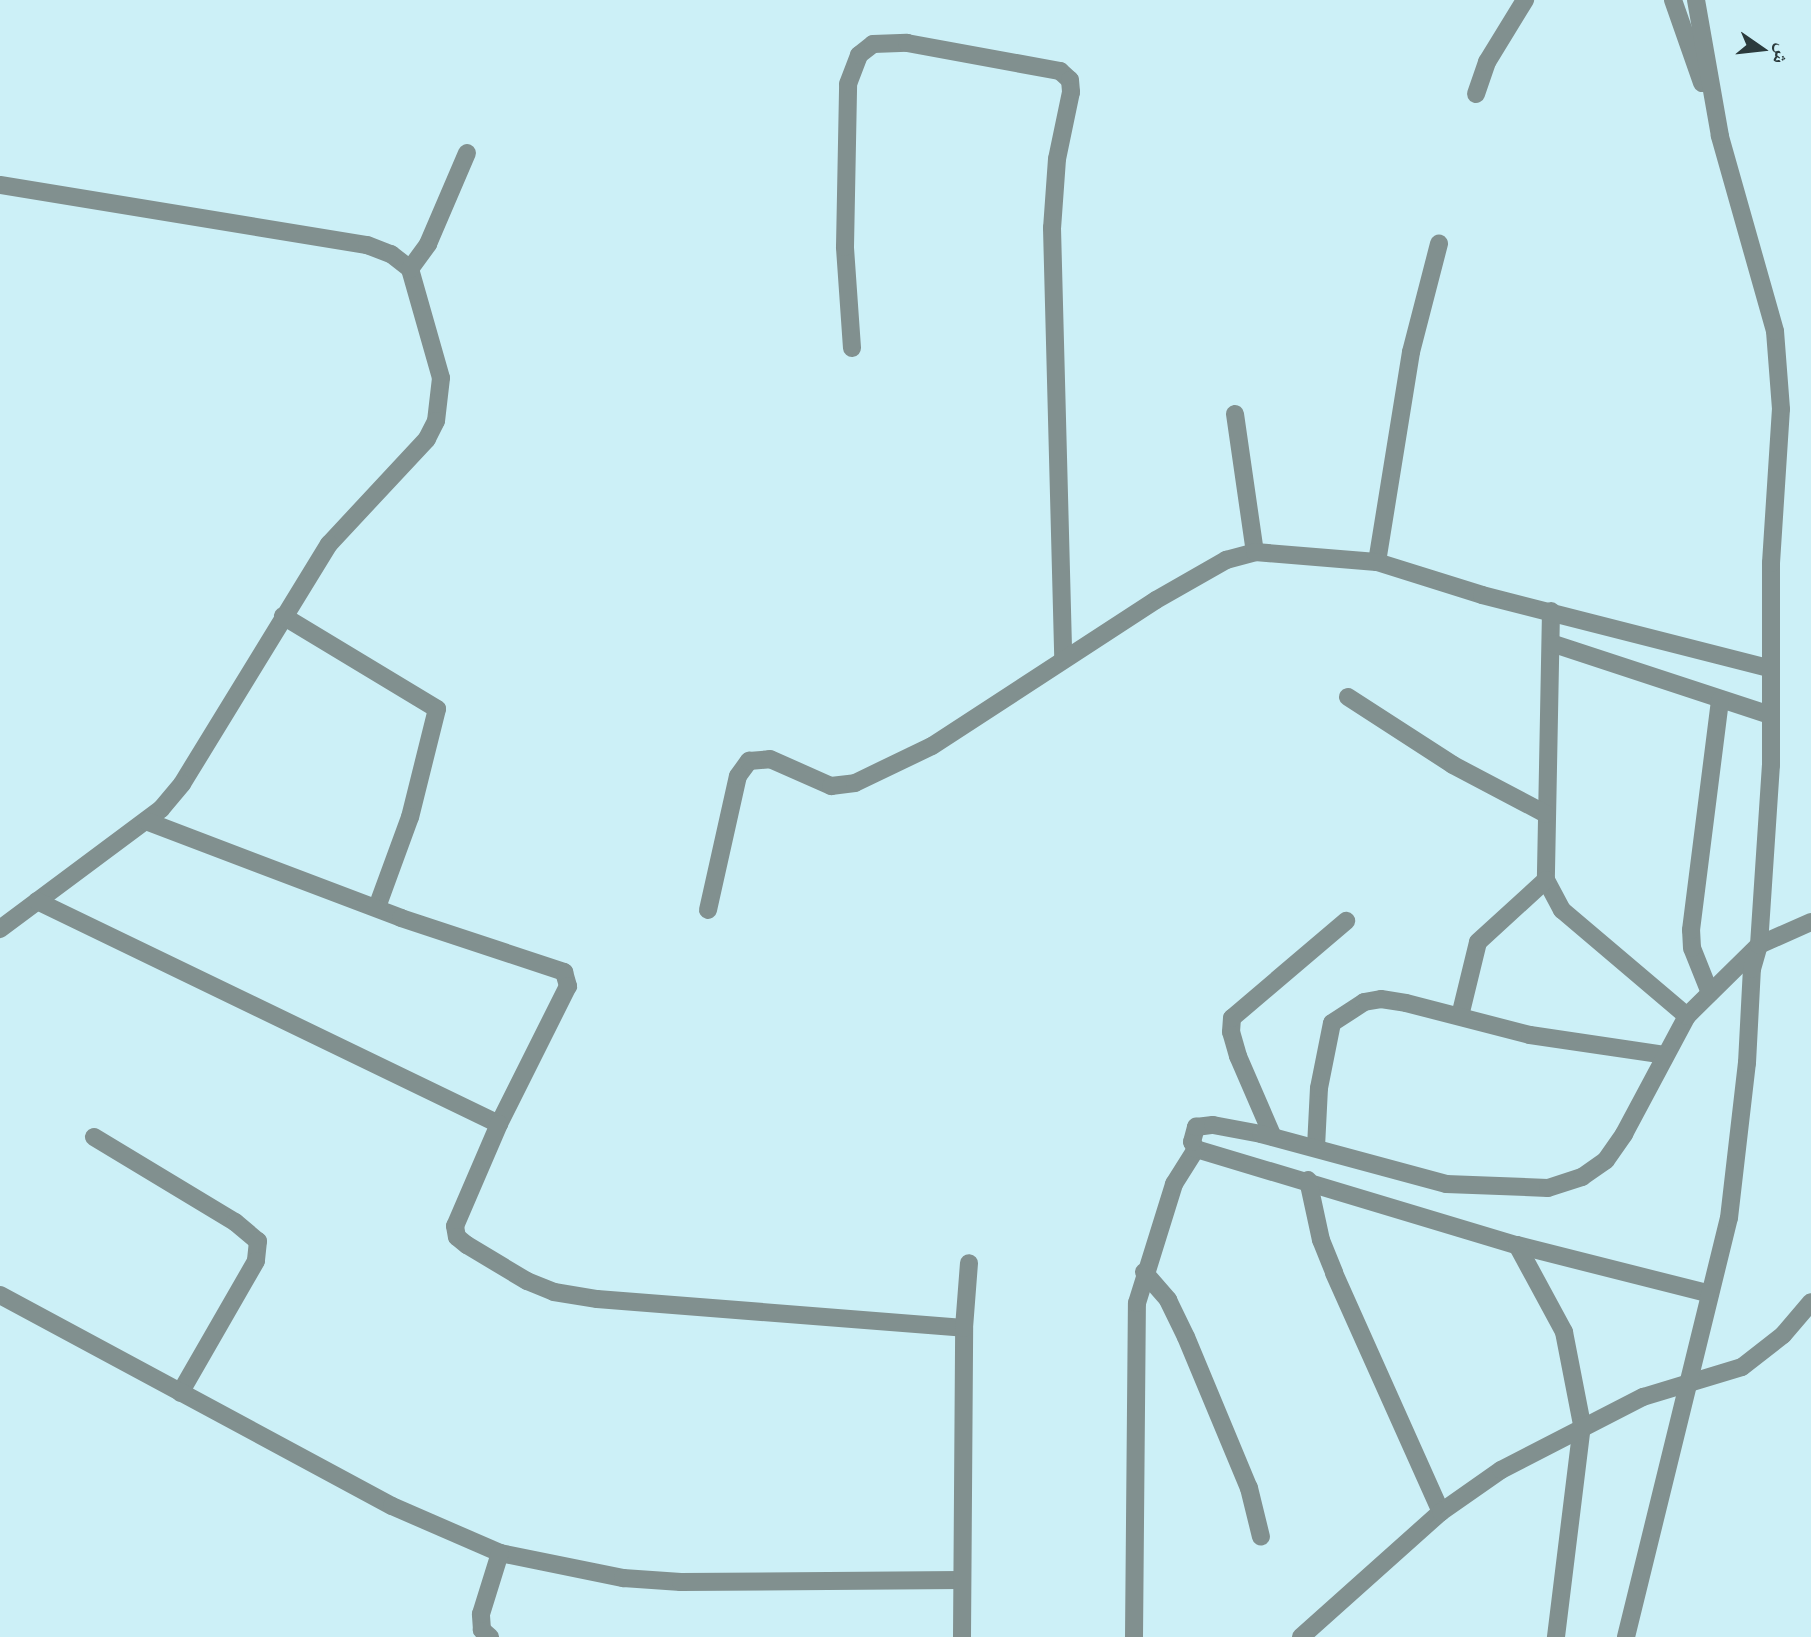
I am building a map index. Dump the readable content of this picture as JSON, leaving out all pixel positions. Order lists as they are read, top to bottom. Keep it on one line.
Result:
{"north":"right"}
